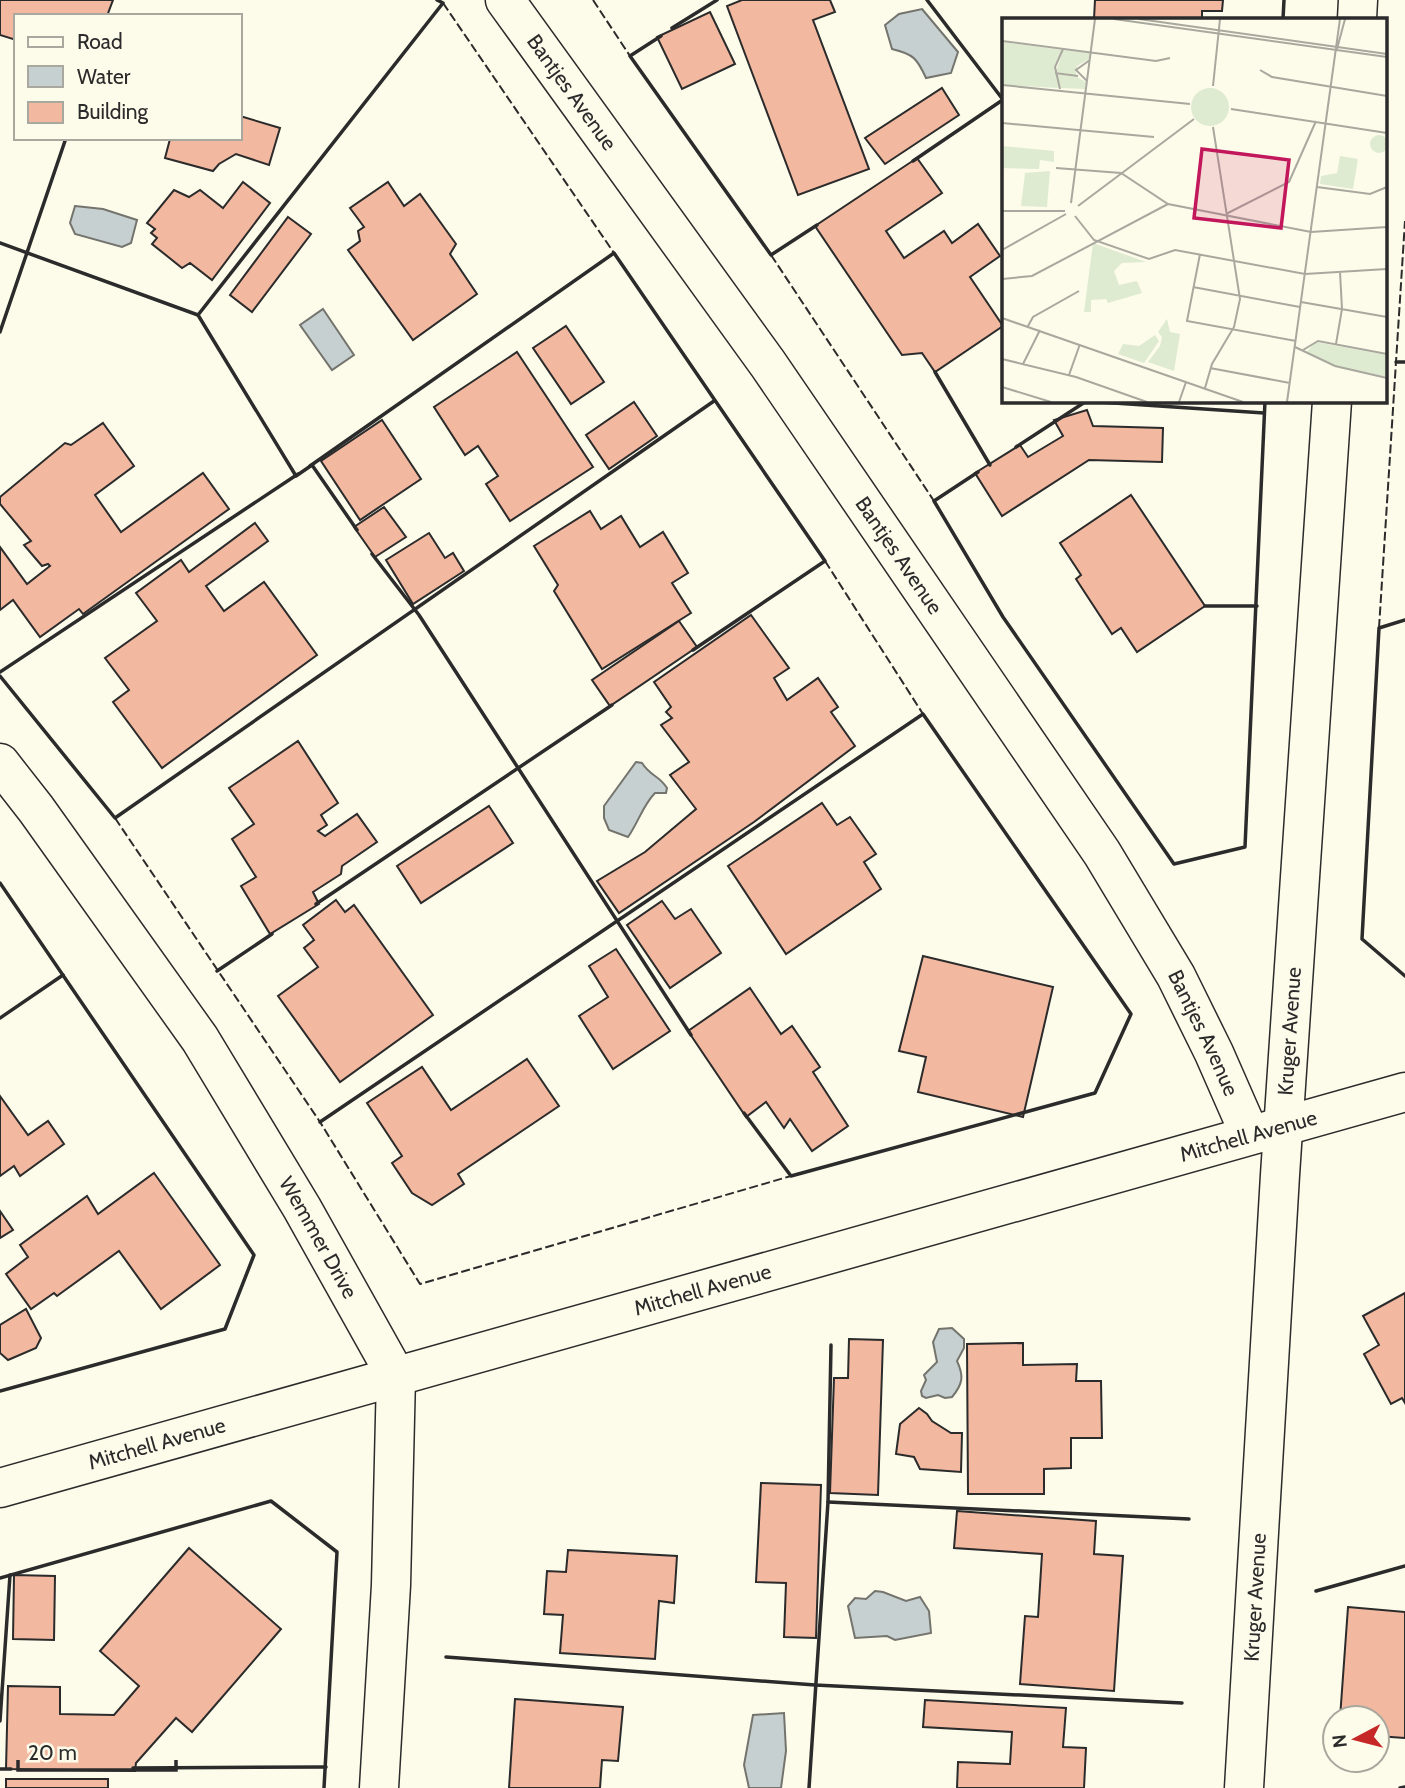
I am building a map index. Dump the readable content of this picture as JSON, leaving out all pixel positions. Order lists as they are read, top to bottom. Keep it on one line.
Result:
{"streets":{"street":["Bantjes Avenue","Kruger Avenue","Mitchell Avenue","Wemmer Drive"]},"crossings":[["Bantjes Avenue","Kruger Avenue"],["Bantjes Avenue","Mitchell Avenue"],["Kruger Avenue","Mitchell Avenue"],["Mitchell Avenue","Wemmer Drive"]],"legend":["Road","Water","Building"],"scale_bar":"20 m","north":"left"}
